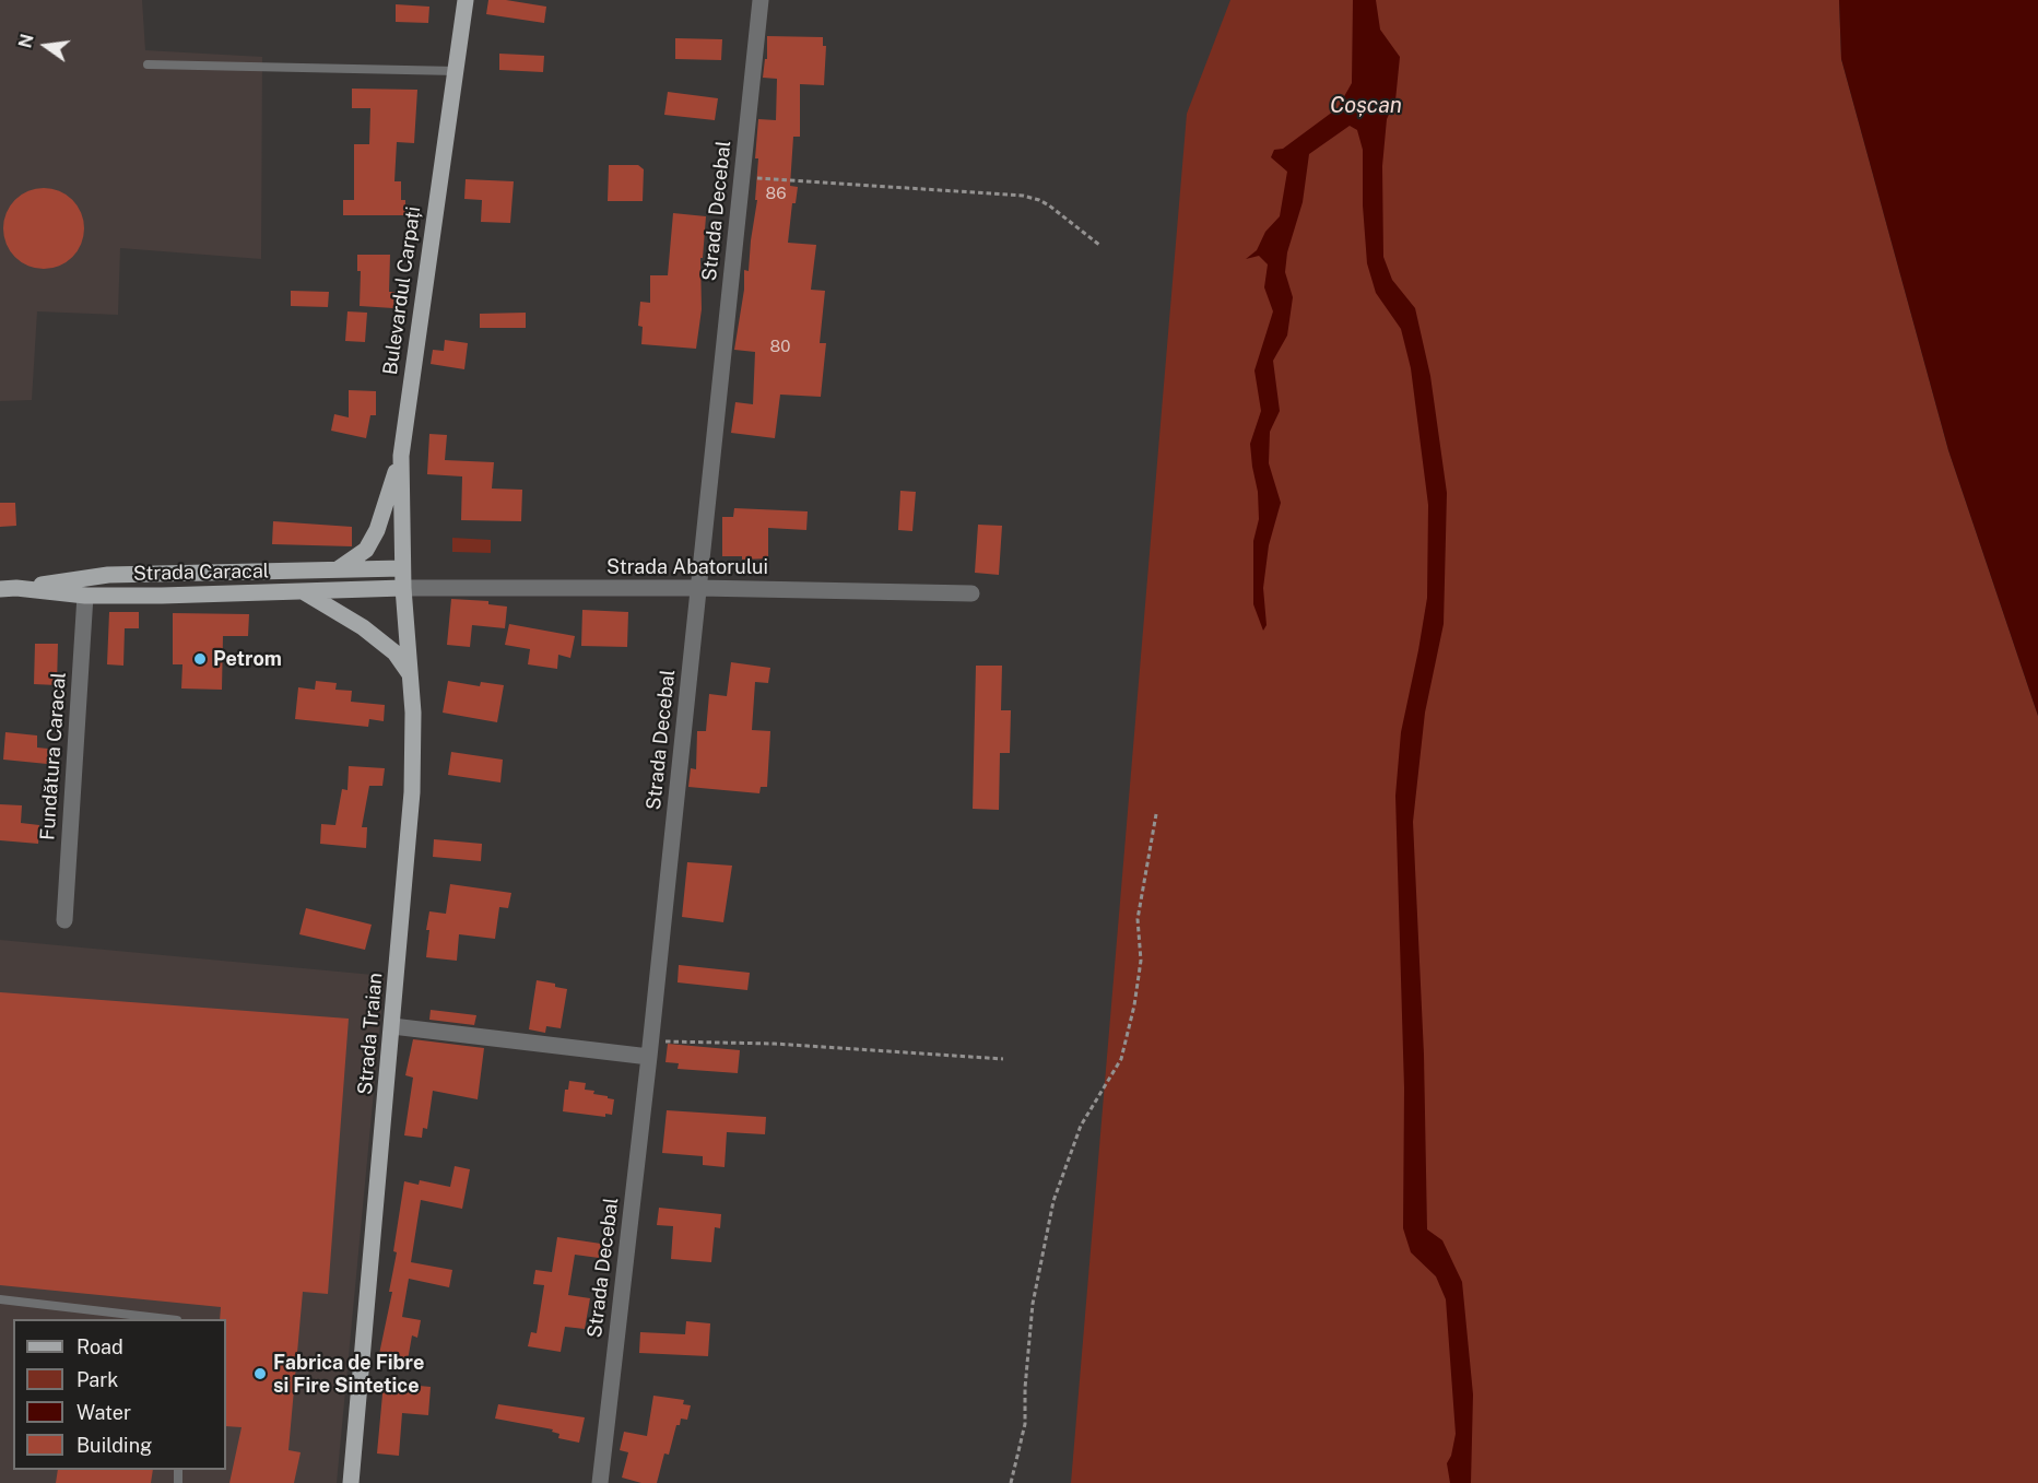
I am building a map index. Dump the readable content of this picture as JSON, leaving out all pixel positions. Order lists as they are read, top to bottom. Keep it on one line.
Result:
{"streets":{"main road":["Bulevardul Carpați","Strada Caracal","Strada Traian"],"street":["Strada Decebal","Strada Abatorului","Fundătura Caracal"]},"crossings":[["Strada Decebal","Strada Abatorului"],["Bulevardul Carpați","Strada Abatorului"],["Bulevardul Carpați","Strada Caracal"],["Bulevardul Carpați","Strada Traian"],["Strada Abatorului","Strada Caracal"],["Strada Abatorului","Strada Traian"],["Strada Caracal","Fundătura Caracal"],["Strada Caracal","Strada Traian"]],"water":["Coșcan"],"places":["Petrom","Fabrica de Fibre si Fire Sintetice"],"house_numbers":["86","80"],"legend":["Road","Park","Water","Building"],"north":"left"}
